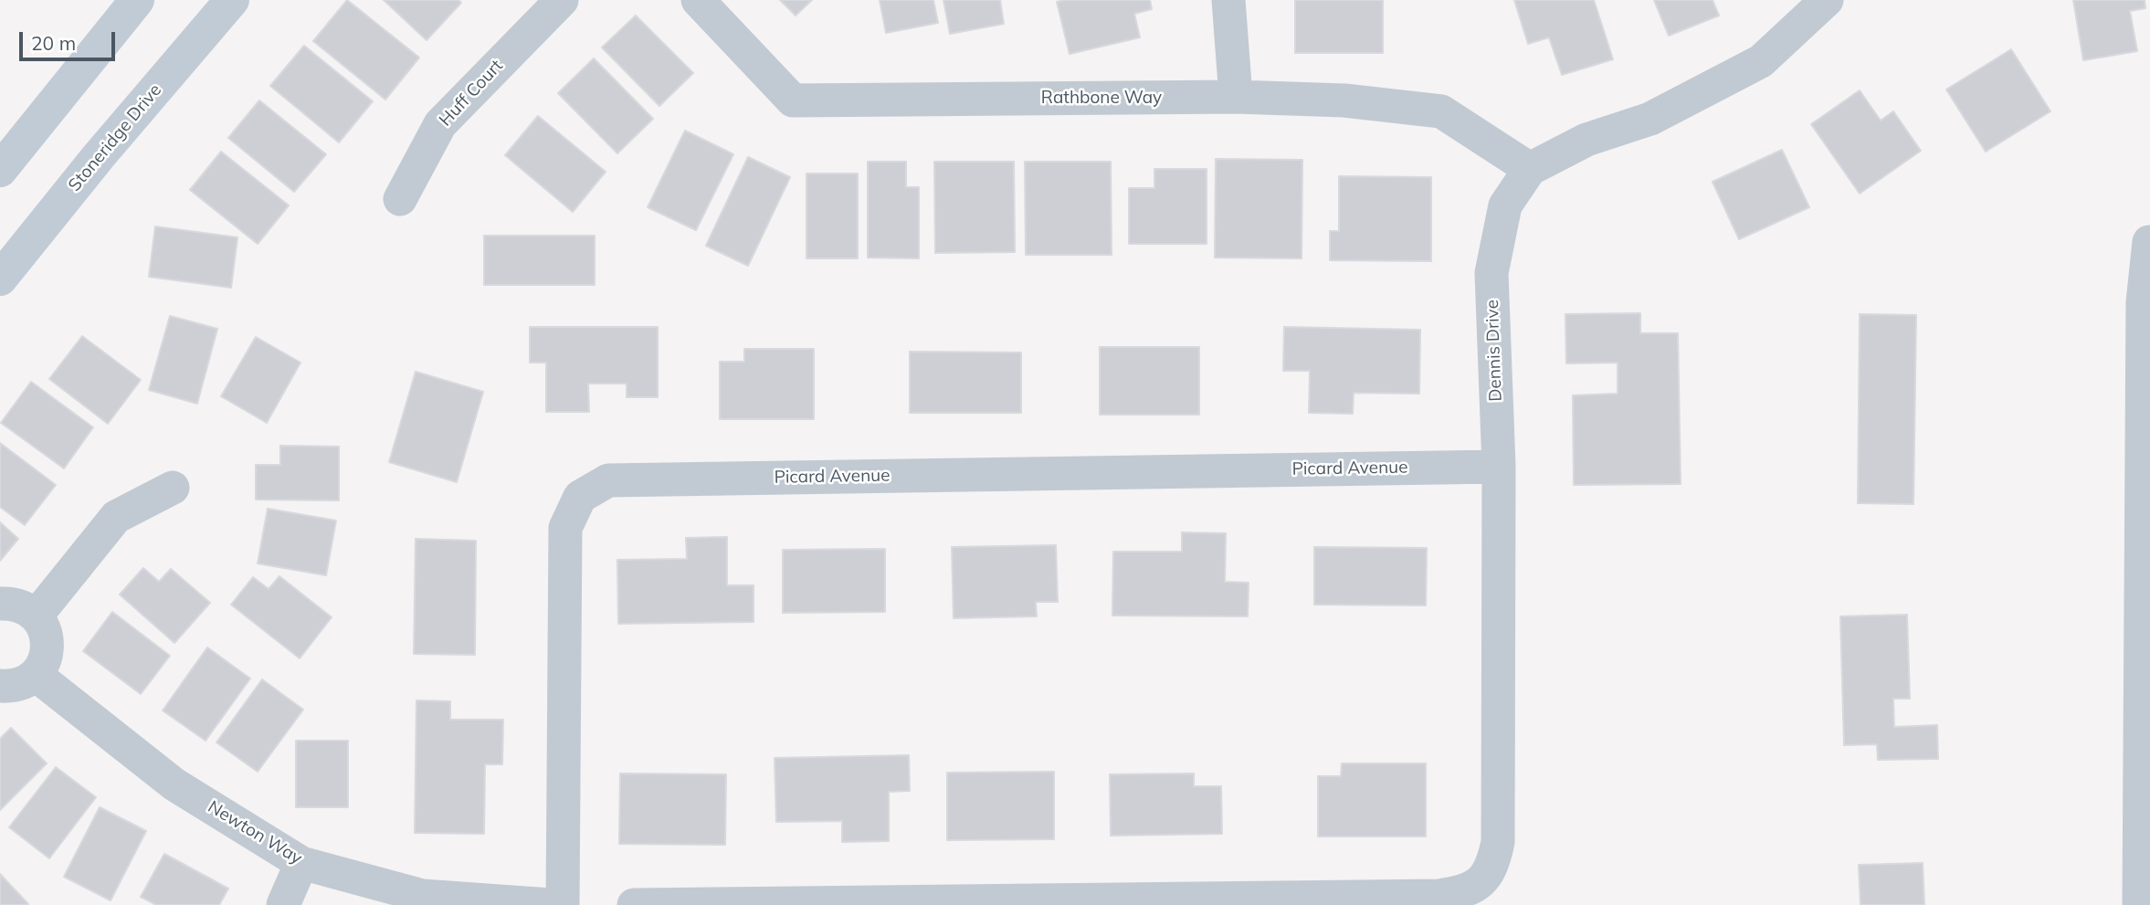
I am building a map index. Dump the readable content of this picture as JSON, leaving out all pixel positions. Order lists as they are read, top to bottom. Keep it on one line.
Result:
{"streets":{"main road":["Stoneridge Drive"],"street":["Huff Court","Rathbone Way","Dennis Drive","Picard Avenue","Newton Way"]},"crossings":[["Rathbone Way","Dennis Drive"],["Dennis Drive","Picard Avenue"]],"scale_bar":"20 m"}
